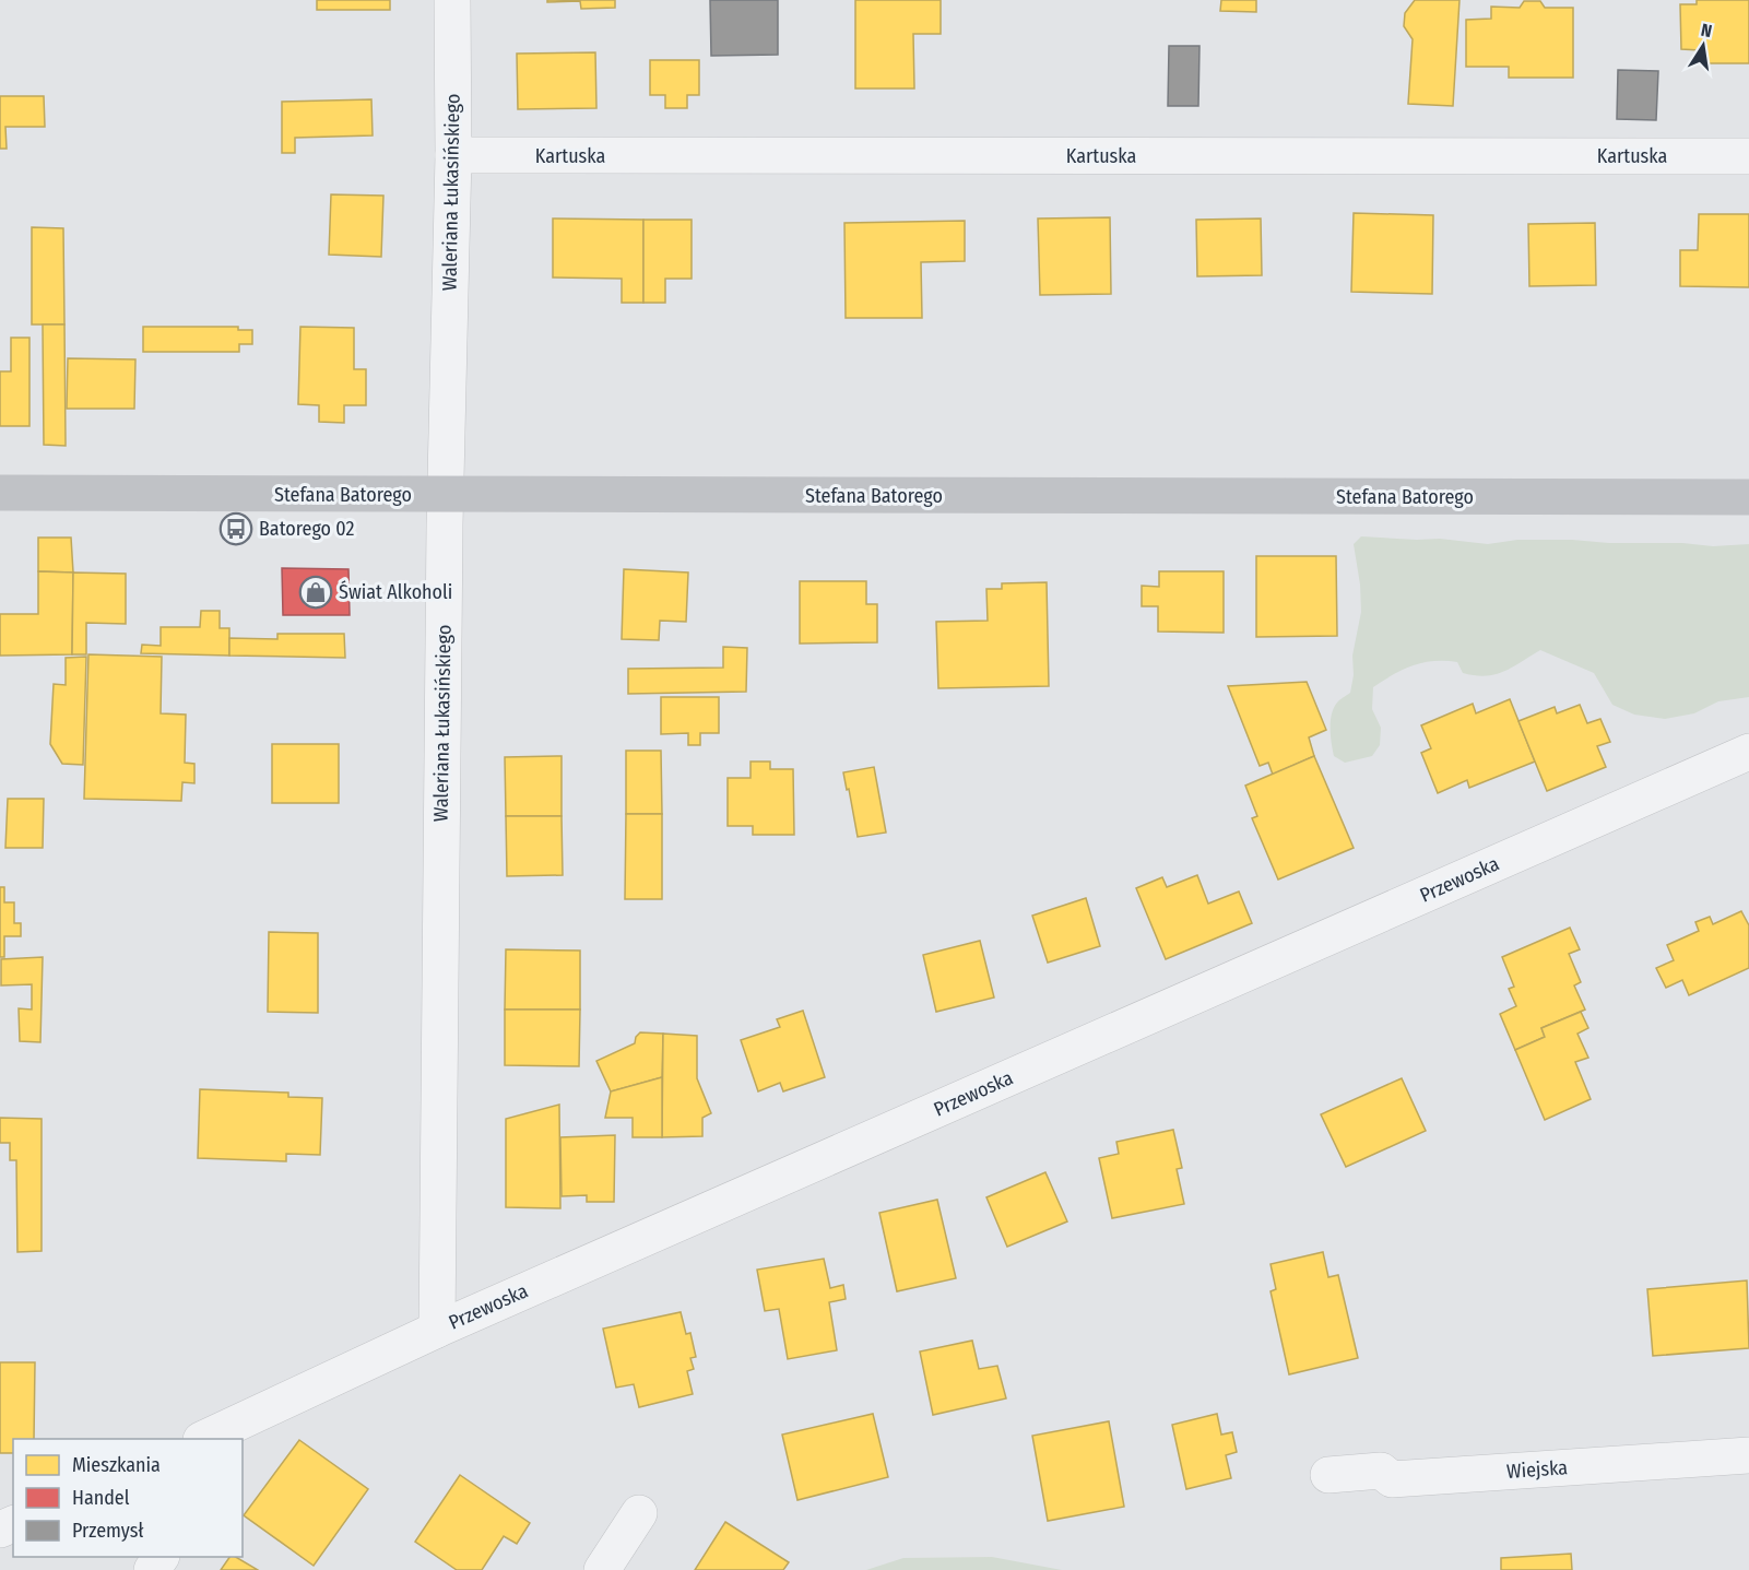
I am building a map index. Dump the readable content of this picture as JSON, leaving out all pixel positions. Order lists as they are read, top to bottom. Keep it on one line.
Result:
{"streets":{"street":["Kartuska","Waleriana Łukasińskiego","Stefana Batorego","Przewoska","Wiejska"]},"crossings":[["Kartuska","Waleriana Łukasińskiego"],["Waleriana Łukasińskiego","Stefana Batorego"],["Waleriana Łukasińskiego","Przewoska"]],"places":{"bus stop":["Batorego 02"],"shop":["Świat Alkoholi"]},"legend":["Mieszkania","Handel","Przemysł"],"north":"top"}
